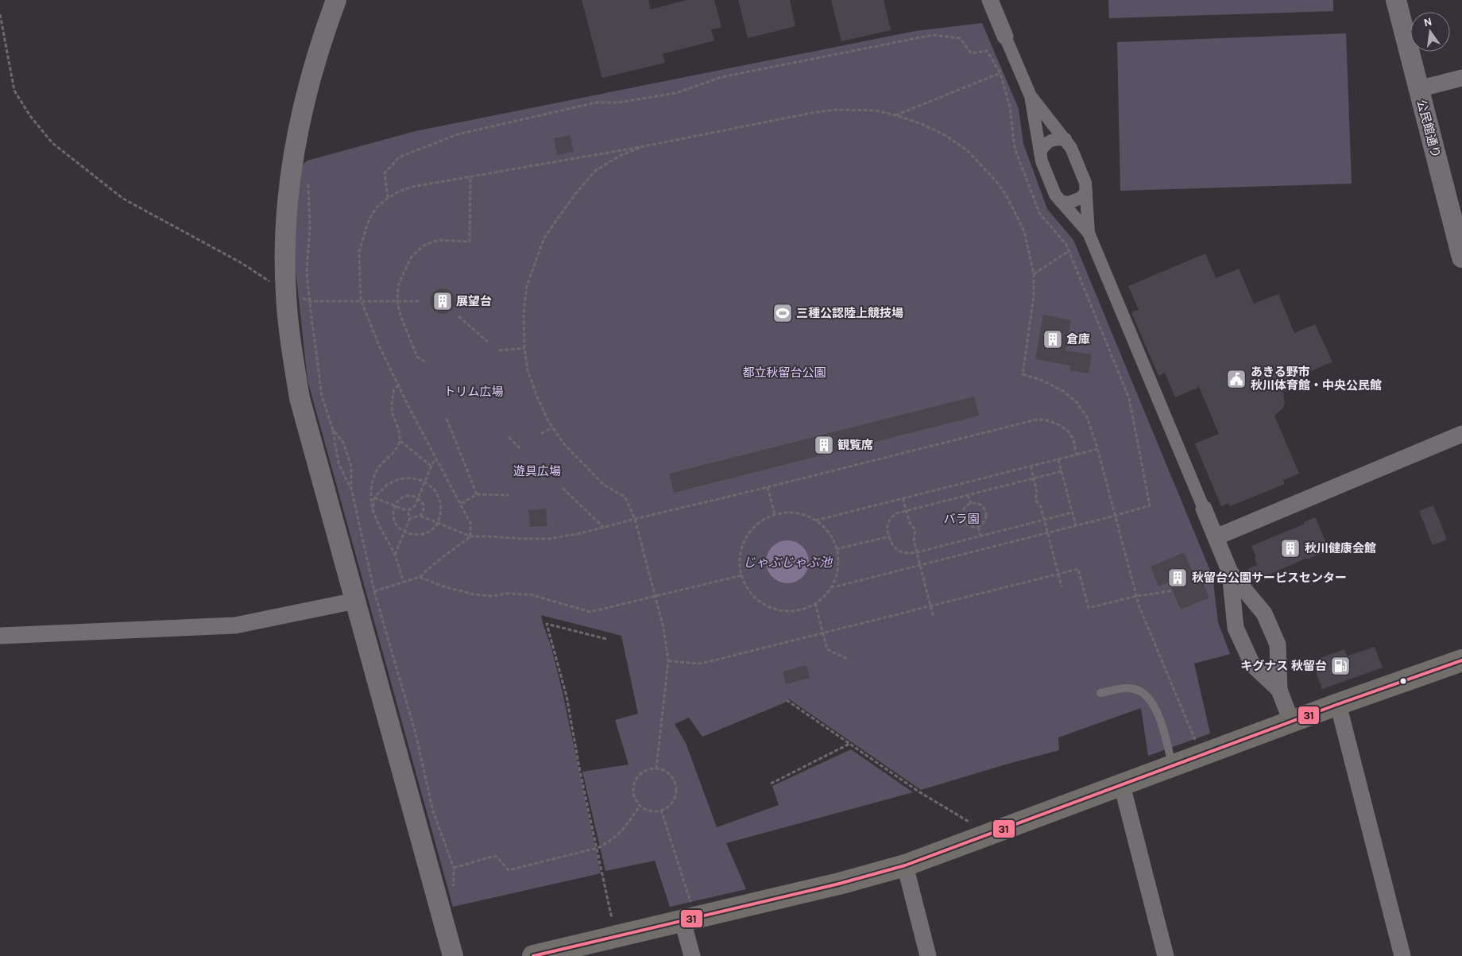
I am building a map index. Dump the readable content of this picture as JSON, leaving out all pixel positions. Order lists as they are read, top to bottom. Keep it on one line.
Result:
{"streets":{"street":["公民館通り"]},"water":["じゃぶじゃぶ池"],"parks":["都立秋留台公園","トリム広場","遊具広場","バラ園"],"places":{"building":["展望台","倉庫","観覧席","秋川健康会館","秋留台公園サービスセンター"],"sports":["三種公認陸上競技場"],"public building":["あきる野市 秋川体育館・中央公民館"],"fuel station":["キグナス 秋留台"]},"lines":["transit line 31"],"north":"top"}
